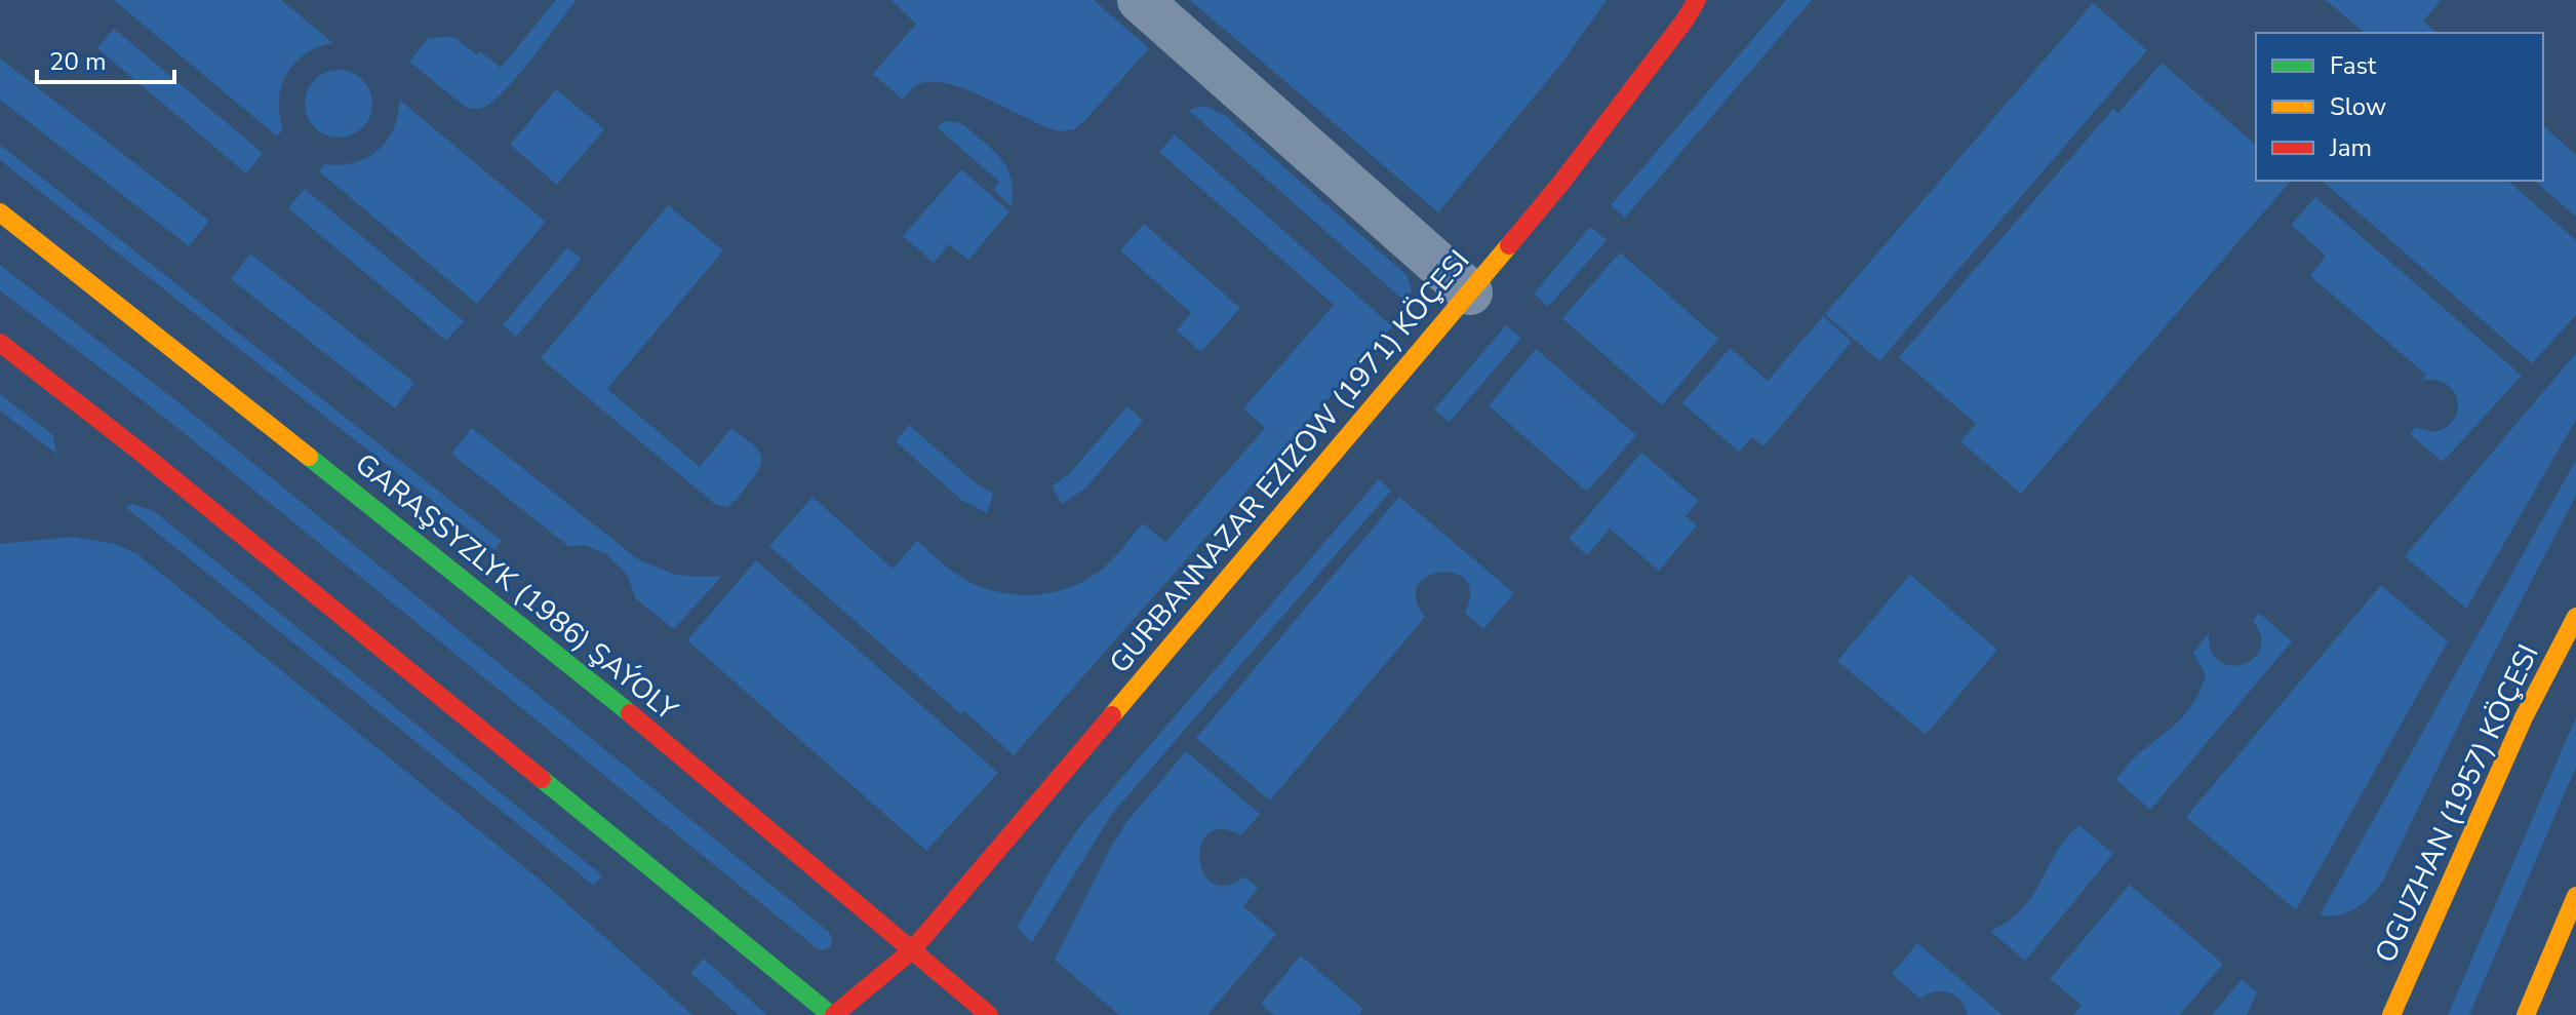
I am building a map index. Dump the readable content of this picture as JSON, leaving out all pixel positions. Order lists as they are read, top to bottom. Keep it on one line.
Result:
{"streets":{"main road":["GURBANNAZAR EZIZOW (1971) KÖÇESI","GARAŞSYZLYK (1986) ŞAÝOLY","OGUZHAN (1957) KÖÇESI"]},"crossings":[["GURBANNAZAR EZIZOW (1971) KÖÇESI","GARAŞSYZLYK (1986) ŞAÝOLY"]],"legend":["Fast","Slow","Jam"],"scale_bar":"20 m"}
